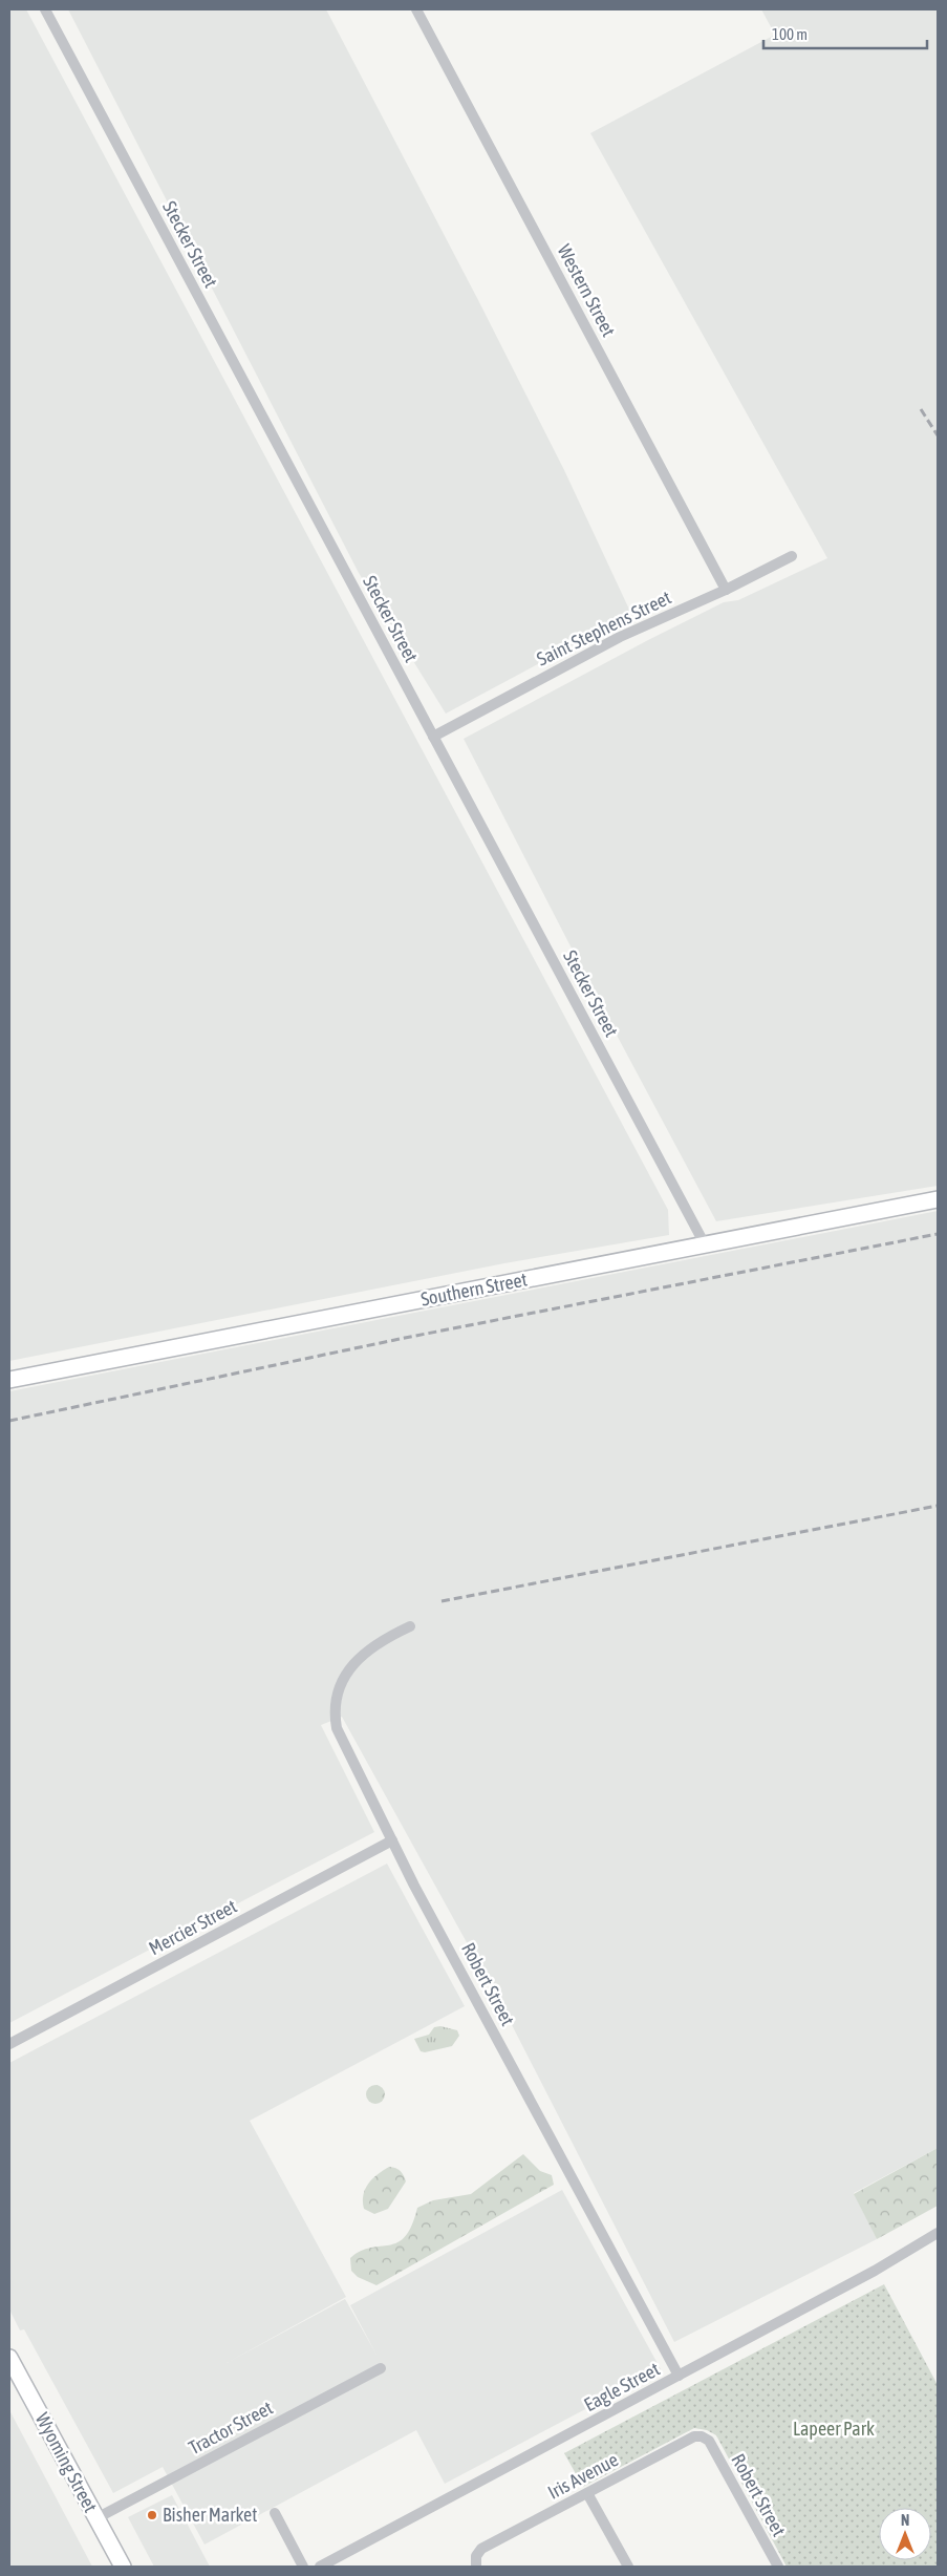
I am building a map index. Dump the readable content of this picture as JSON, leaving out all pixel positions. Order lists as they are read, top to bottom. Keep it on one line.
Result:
{"streets":{"street":["Stecker Street","Western Street","Saint Stephens Street","Southern Street","Mercier Street","Robert Street","Eagle Street","Tractor Street","Wyoming Street","Iris Avenue"]},"crossings":[["Stecker Street","Saint Stephens Street"],["Stecker Street","Southern Street"],["Western Street","Saint Stephens Street"],["Mercier Street","Robert Street"],["Robert Street","Eagle Street"],["Robert Street","Iris Avenue"],["Tractor Street","Wyoming Street"]],"parks":["Lapeer Park"],"places":["Bisher Market"],"scale_bar":"100 m","north":"top"}
